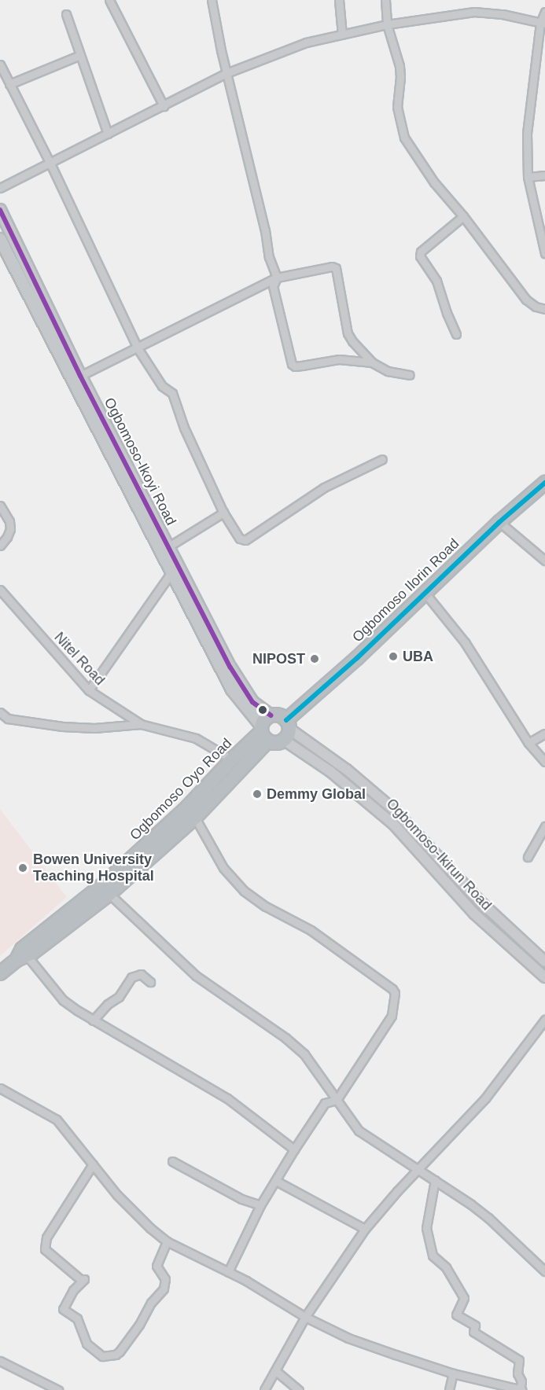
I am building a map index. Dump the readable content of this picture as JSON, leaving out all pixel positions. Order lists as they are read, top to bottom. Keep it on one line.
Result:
{"streets":{"highway":["Ogbomoso Ilorin Road","Ogbomoso Oyo Road"],"main road":["Ogbomoso-Ikoyi Road","Ogbomoso-Ikirun Road"],"street":["Nitel Road"]},"crossings":[["Ogbomoso-Ikoyi Road","Ogbomoso Oyo Road"],["Ogbomoso Ilorin Road","Ogbomoso-Ikirun Road"],["Nitel Road","Ogbomoso Oyo Road"]],"places":["UBA","NIPOST","Demmy Global","Bowen University Teaching Hospital"]}
